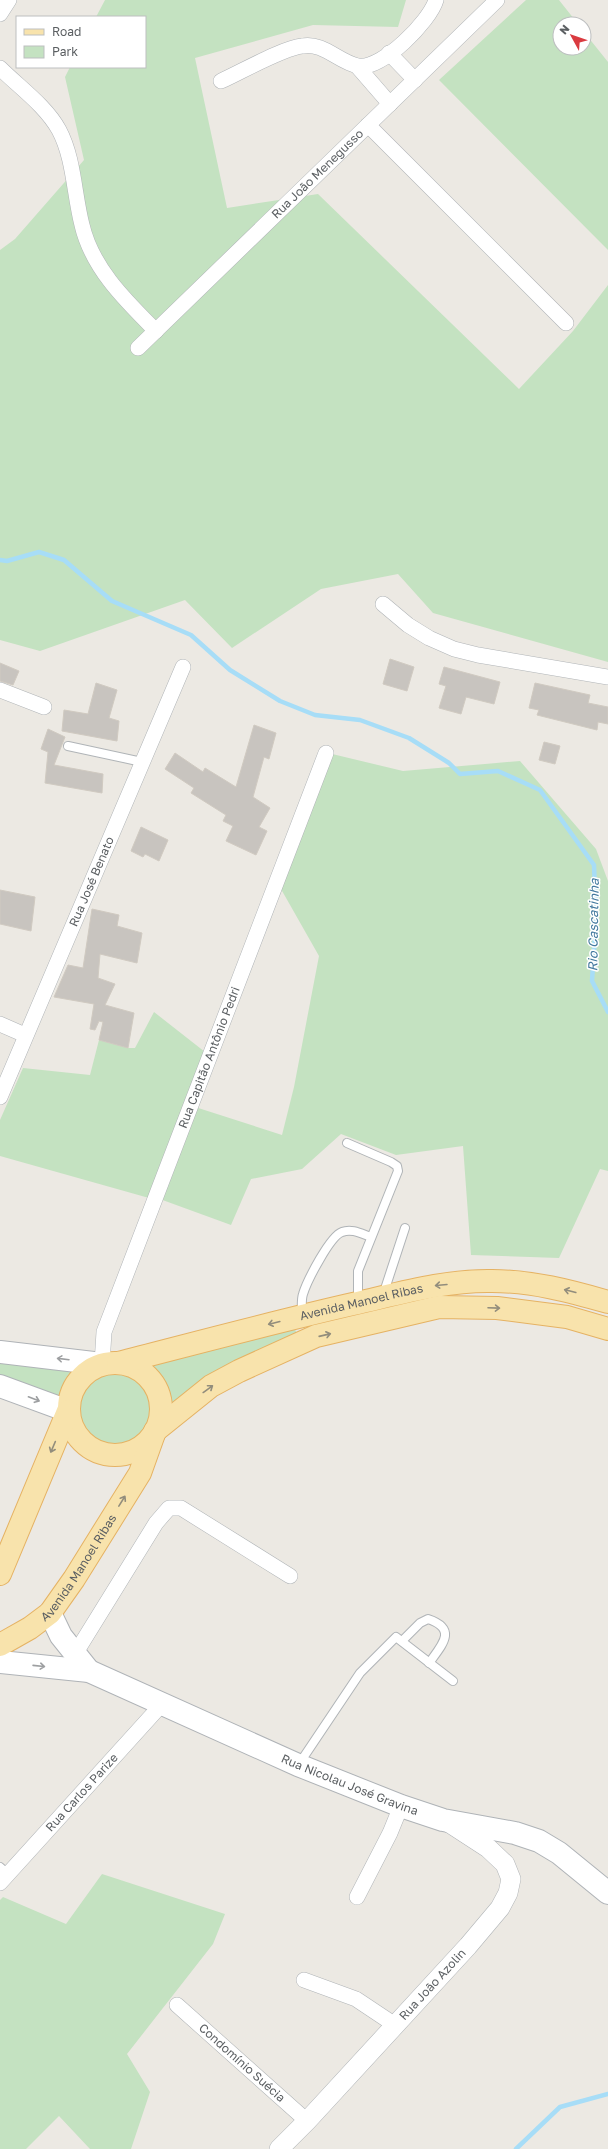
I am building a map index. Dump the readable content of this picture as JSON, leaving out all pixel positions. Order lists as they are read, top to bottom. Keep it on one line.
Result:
{"streets":{"main road":["Avenida Manoel Ribas","Rua Nicolau José Gravina"],"street":["Rua João Menegusso","Rua José Benato","Rua Capitão Antônio Pedri","Rua Carlos Parize","Rua João Azolin","Condomínio Suécia"]},"crossings":[["Rua Capitão Antônio Pedri","Avenida Manoel Ribas"],["Avenida Manoel Ribas","Rua Nicolau José Gravina"],["Rua Nicolau José Gravina","Rua Carlos Parize"],["Rua Nicolau José Gravina","Rua João Azolin"],["Rua João Azolin","Condomínio Suécia"]],"water":["Rio Cascatinha"],"legend":["Road","Park"],"north":"top left"}
